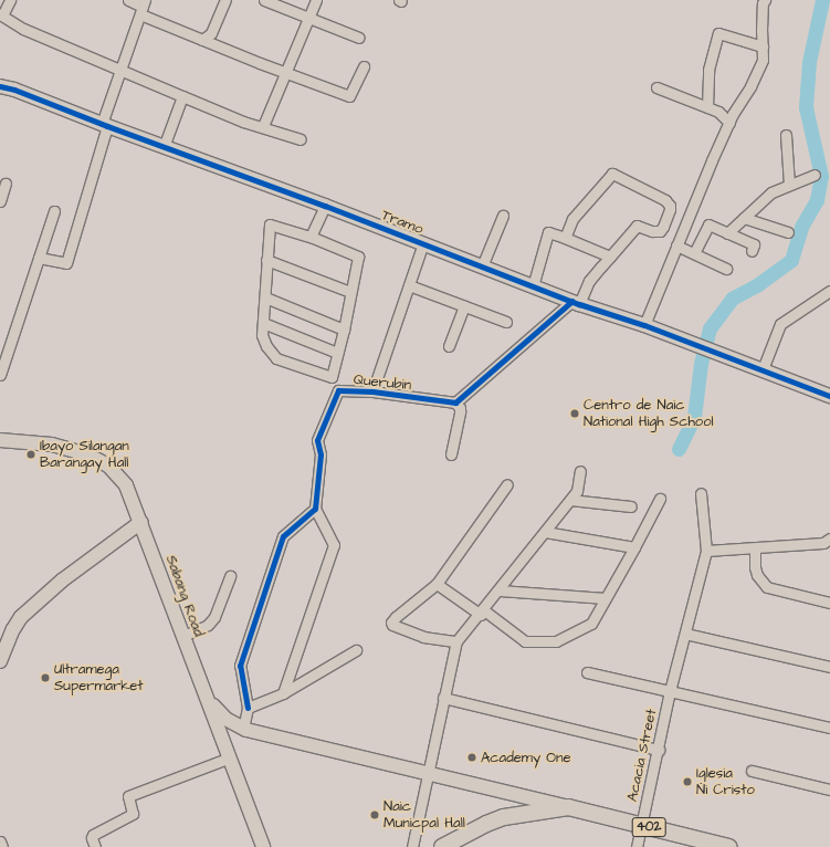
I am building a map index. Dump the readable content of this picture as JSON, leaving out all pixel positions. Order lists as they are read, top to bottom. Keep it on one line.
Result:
{"streets":{"main road":["402"],"street":["Tramo","Querubin","Sabang Road","Acacia Street"]},"crossings":[["Sabang Road","402"],["Acacia Street","402"]],"places":["Centro de Naic National High School","Ibayo Silangan Barangay Hall","Ultramega Supermarket","Academy One","Iglesia Ni Cristo","Naic Municpal Hall"]}
